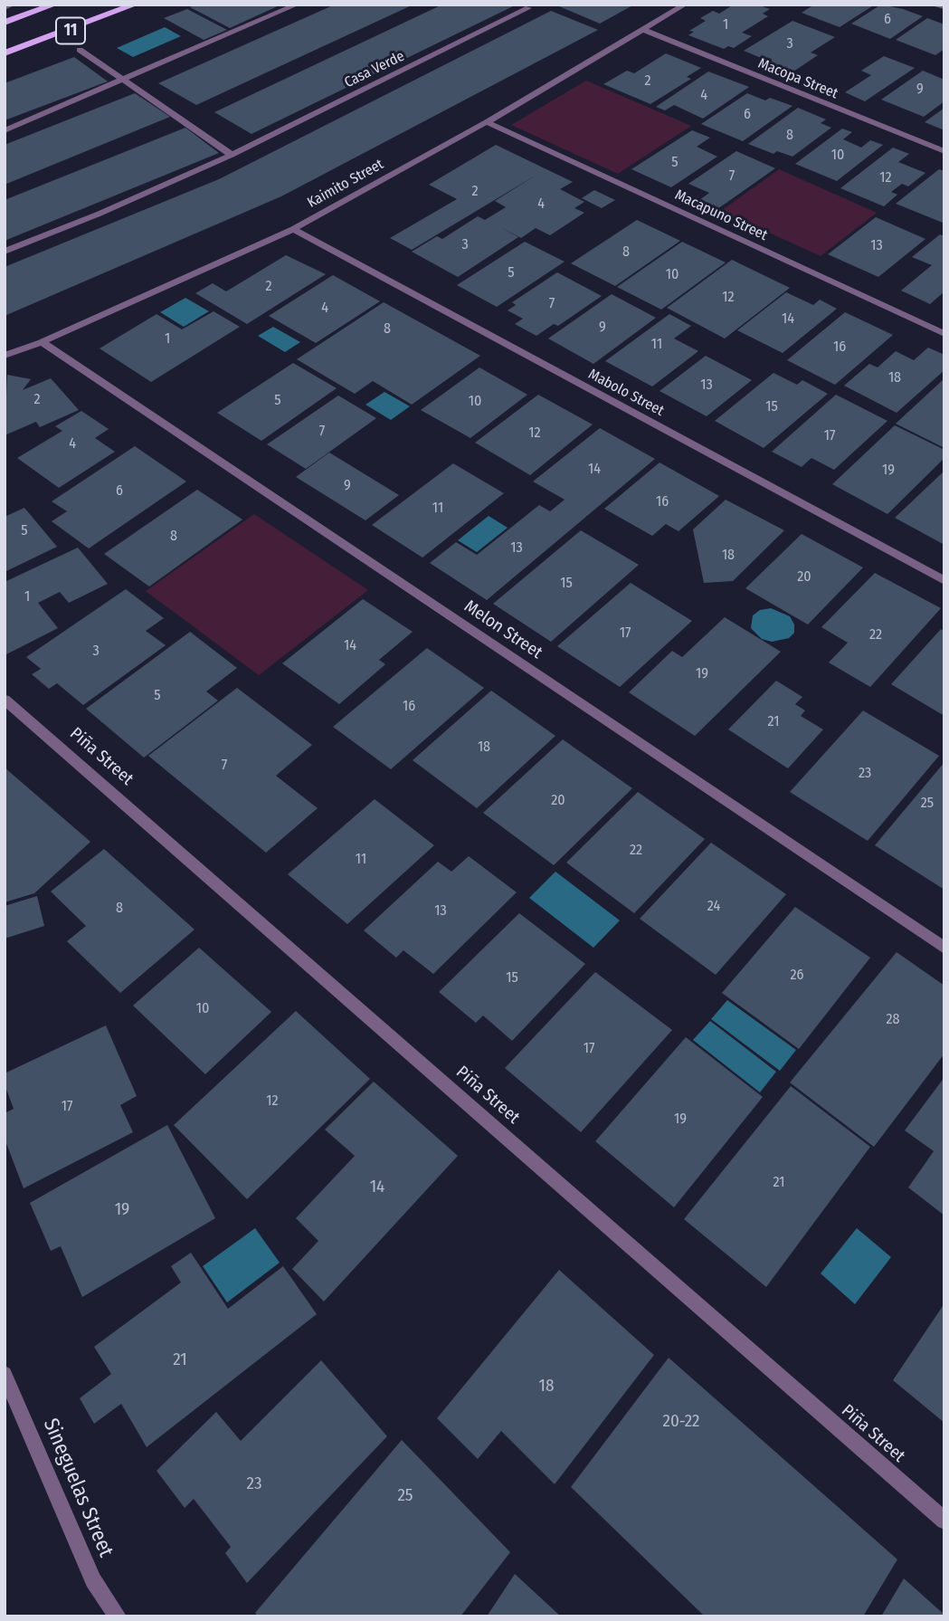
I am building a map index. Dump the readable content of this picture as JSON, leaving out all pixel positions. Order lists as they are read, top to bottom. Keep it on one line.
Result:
{"streets":{"main road":["11"],"street":["Casa Verde","Macopa Street","Kaimito Street","Macapuno Street","Mabolo Street","Melon Street","Piña Street","Sineguelas Street"]},"crossings":[["Macopa Street","Kaimito Street"],["Kaimito Street","Macapuno Street"],["Kaimito Street","Mabolo Street"],["Kaimito Street","Melon Street"]],"house_numbers":["6","1","3","2","9","4","6","8","10","5","7","12","2","4","3","13","8","5","10","2","12","7","4","14","9","8","1","11","16","18","13","2","5","10","15","7","12","17","4","14","19","9","6","16","11","5","8","13","18","20","15","1","17","22","14","3","19","5","16","21","18","7","23","20","25","22","11","24","8","13","26","15","10","28","17","12","17","19","21","14","19","21","18","20-22","23","25"]}
